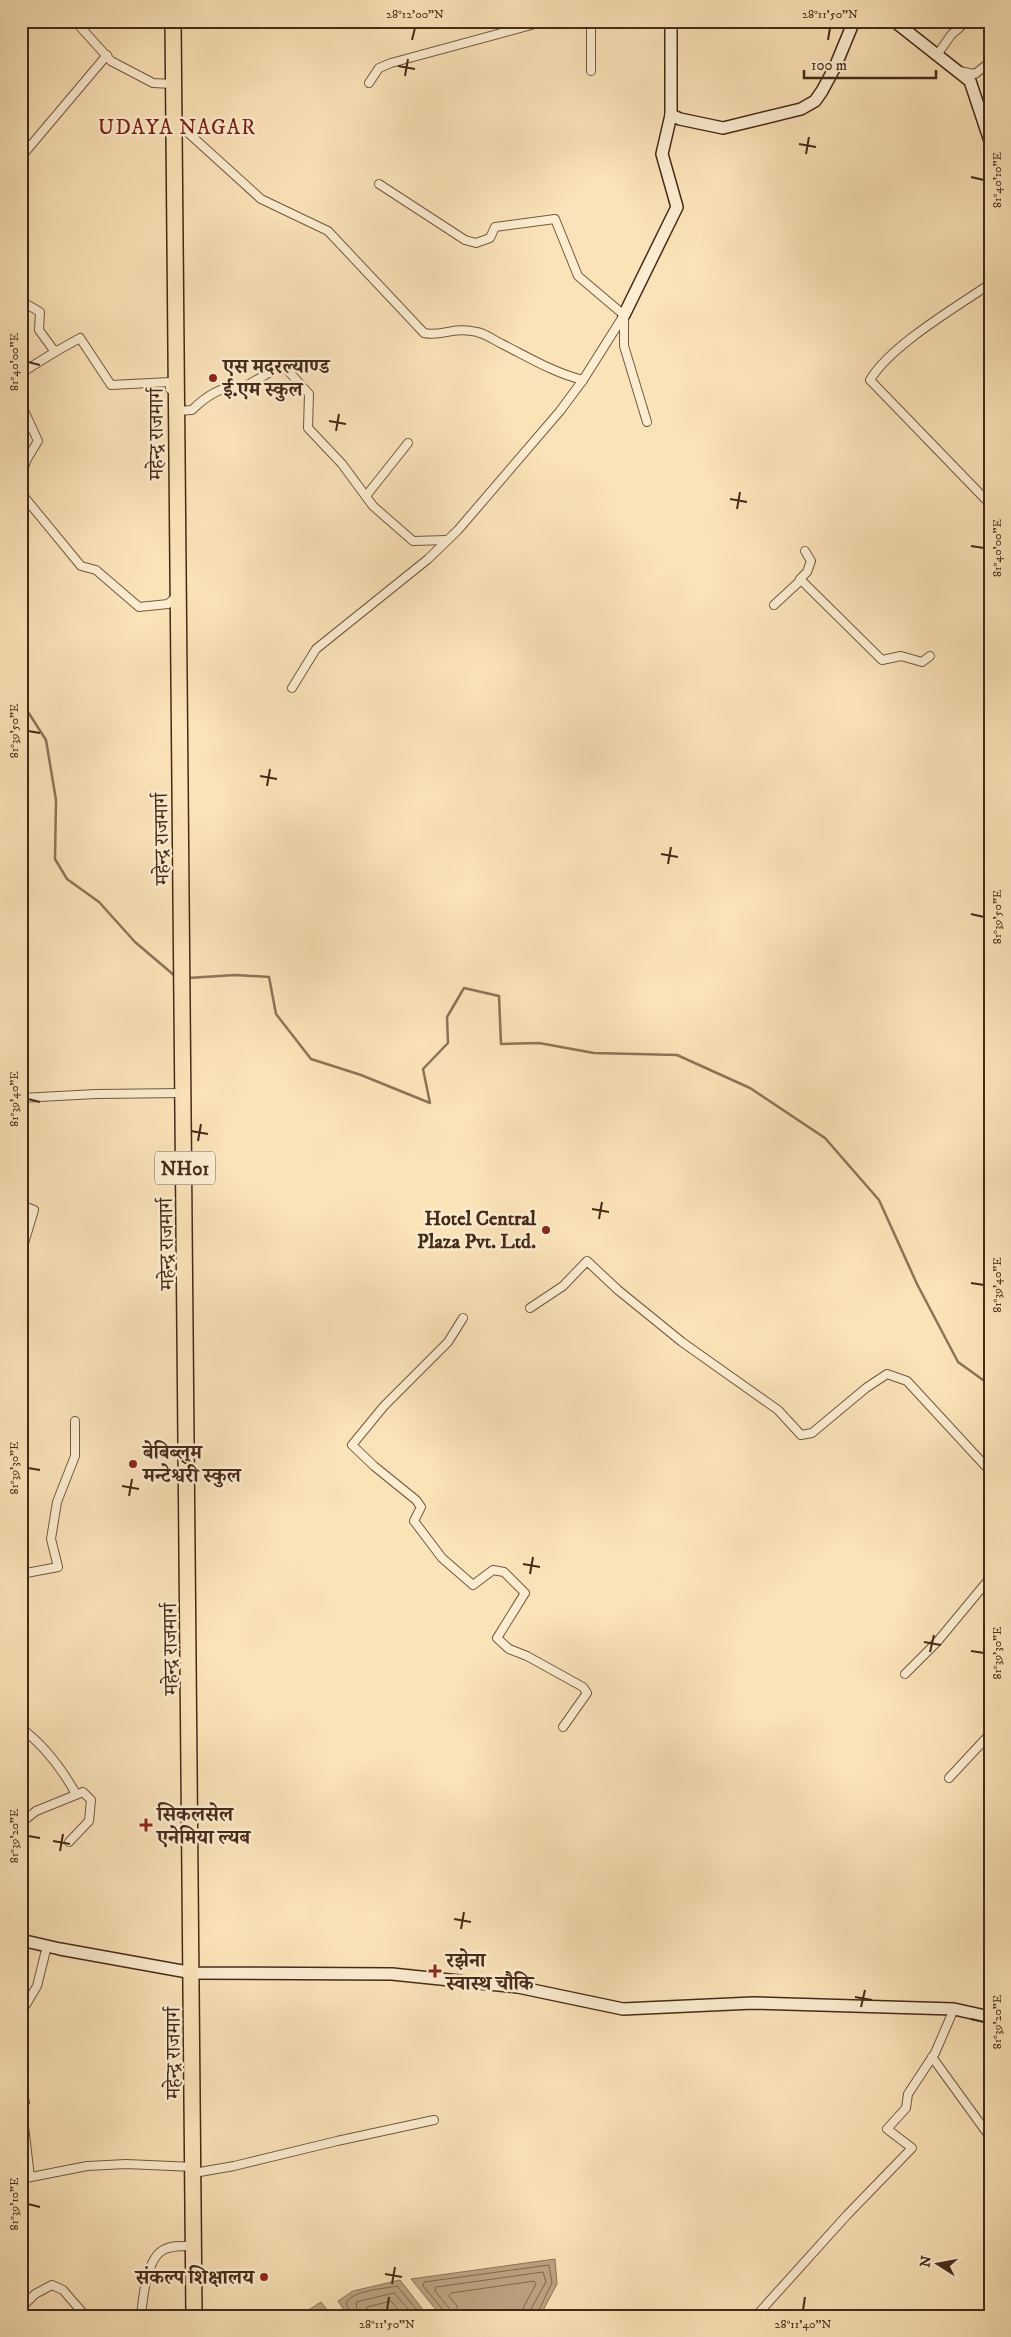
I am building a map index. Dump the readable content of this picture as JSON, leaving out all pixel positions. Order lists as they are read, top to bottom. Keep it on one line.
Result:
{"streets":{"highway":["महेन्द्र राजमार्ग","NH01"]},"districts":["UDAYA NAGAR"],"places":{"other":["एस मदरल्याण्ड ई.एम स्कुल","Hotel Central Plaza Pvt. Ltd.","बेबिब्लुम मन्टेश्वरी स्कुल","संकल्प शिक्षालय"],"health":["सिकलसेल एनेमिया ल्यब","रझेना स्वास्थ चौकि"]},"scale_bar":"100 m","north":"left","coordinates":["28°12'00\"N","28°11'50\"N","81°40'10\"E","81°40'00\"E","81°39'50\"E","81°39'40\"E","81°39'30\"E","81°39'20\"E","81°39'10\"E","28°11'40\"N"]}
